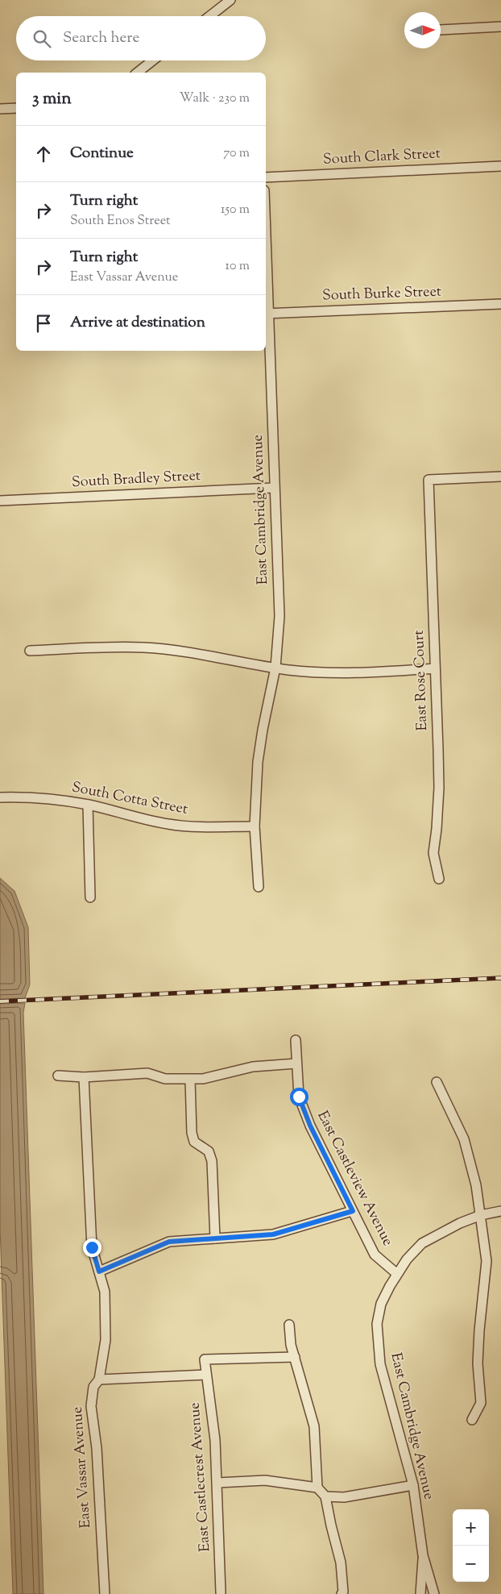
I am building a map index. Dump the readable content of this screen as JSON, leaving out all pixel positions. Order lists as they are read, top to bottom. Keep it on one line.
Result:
{"streets":{"street":["South Clark Street","South Burke Street","South Bradley Street","East Cambridge Avenue","East Rose Court","South Cotta Street","East Castleview Avenue","East Vassar Avenue","East Castlecrest Avenue"]},"crossings":[["South Burke Street","East Cambridge Avenue"],["South Bradley Street","East Cambridge Avenue"],["East Cambridge Avenue","South Cotta Street"],["East Cambridge Avenue","East Castleview Avenue"]],"north":"right","page":{"search":"Search here","heading":["3 min","Walk · 230 m"],"list":[["Continue","70 m"],["Turn right","South Enos Street","150 m"],["Turn right","East Vassar Avenue","10 m"],"Arrive at destination"],"map_buttons":["+","−"]}}
